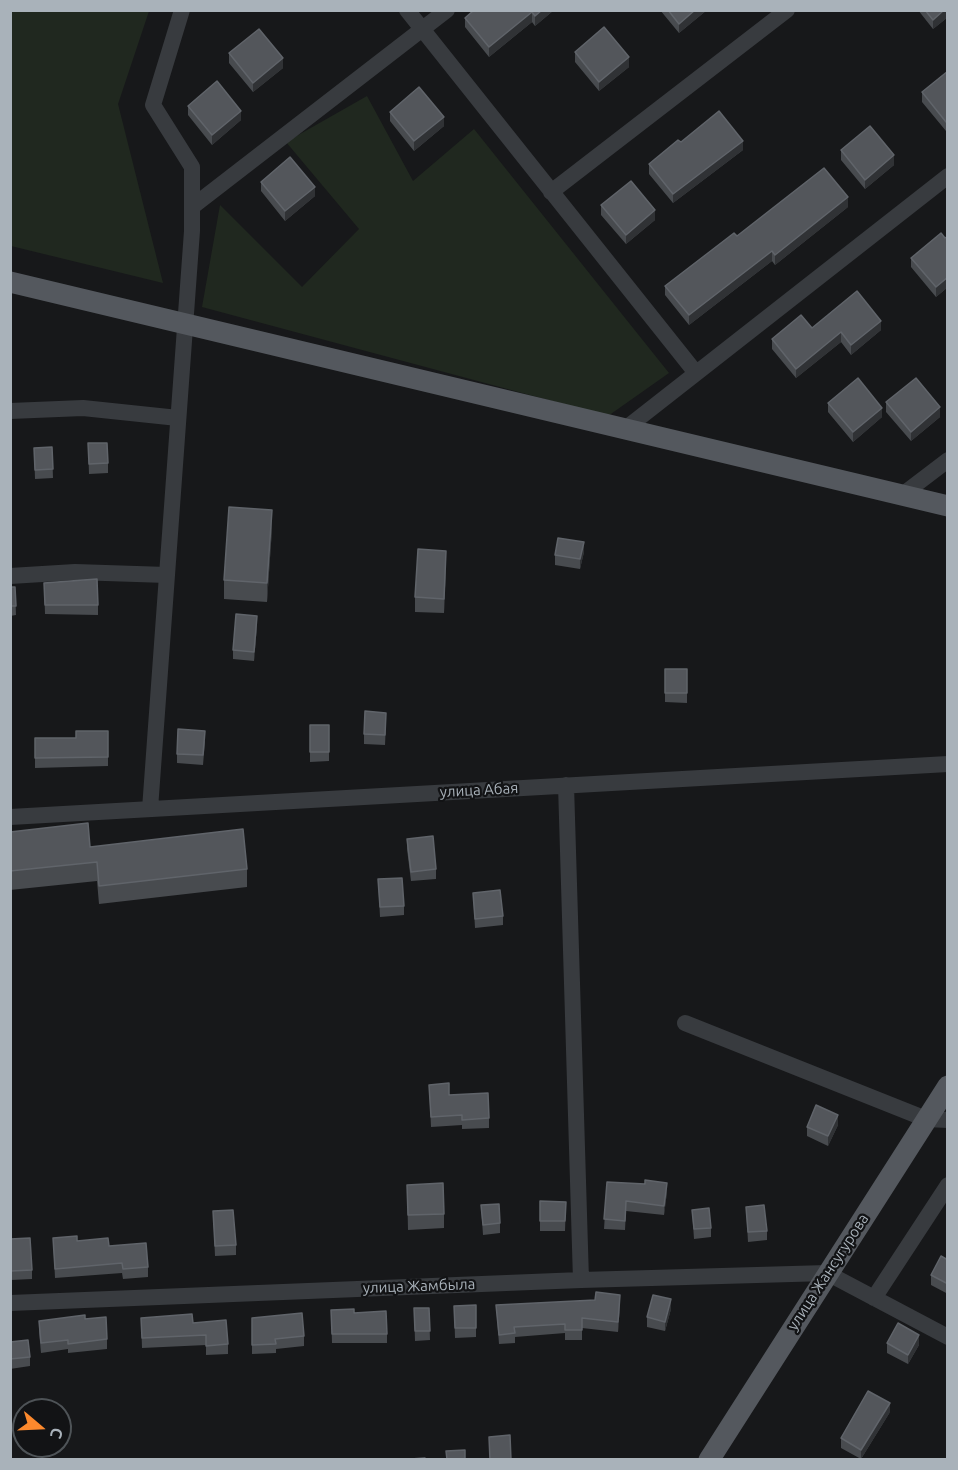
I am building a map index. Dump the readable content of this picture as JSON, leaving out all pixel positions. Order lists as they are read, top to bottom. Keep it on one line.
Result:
{"streets":{"main road":["улица Жансугурова"],"street":["улица Абая","улица Жамбыла"]},"crossings":[["улица Жансугурова","улица Жамбыла"]],"north":"right"}
